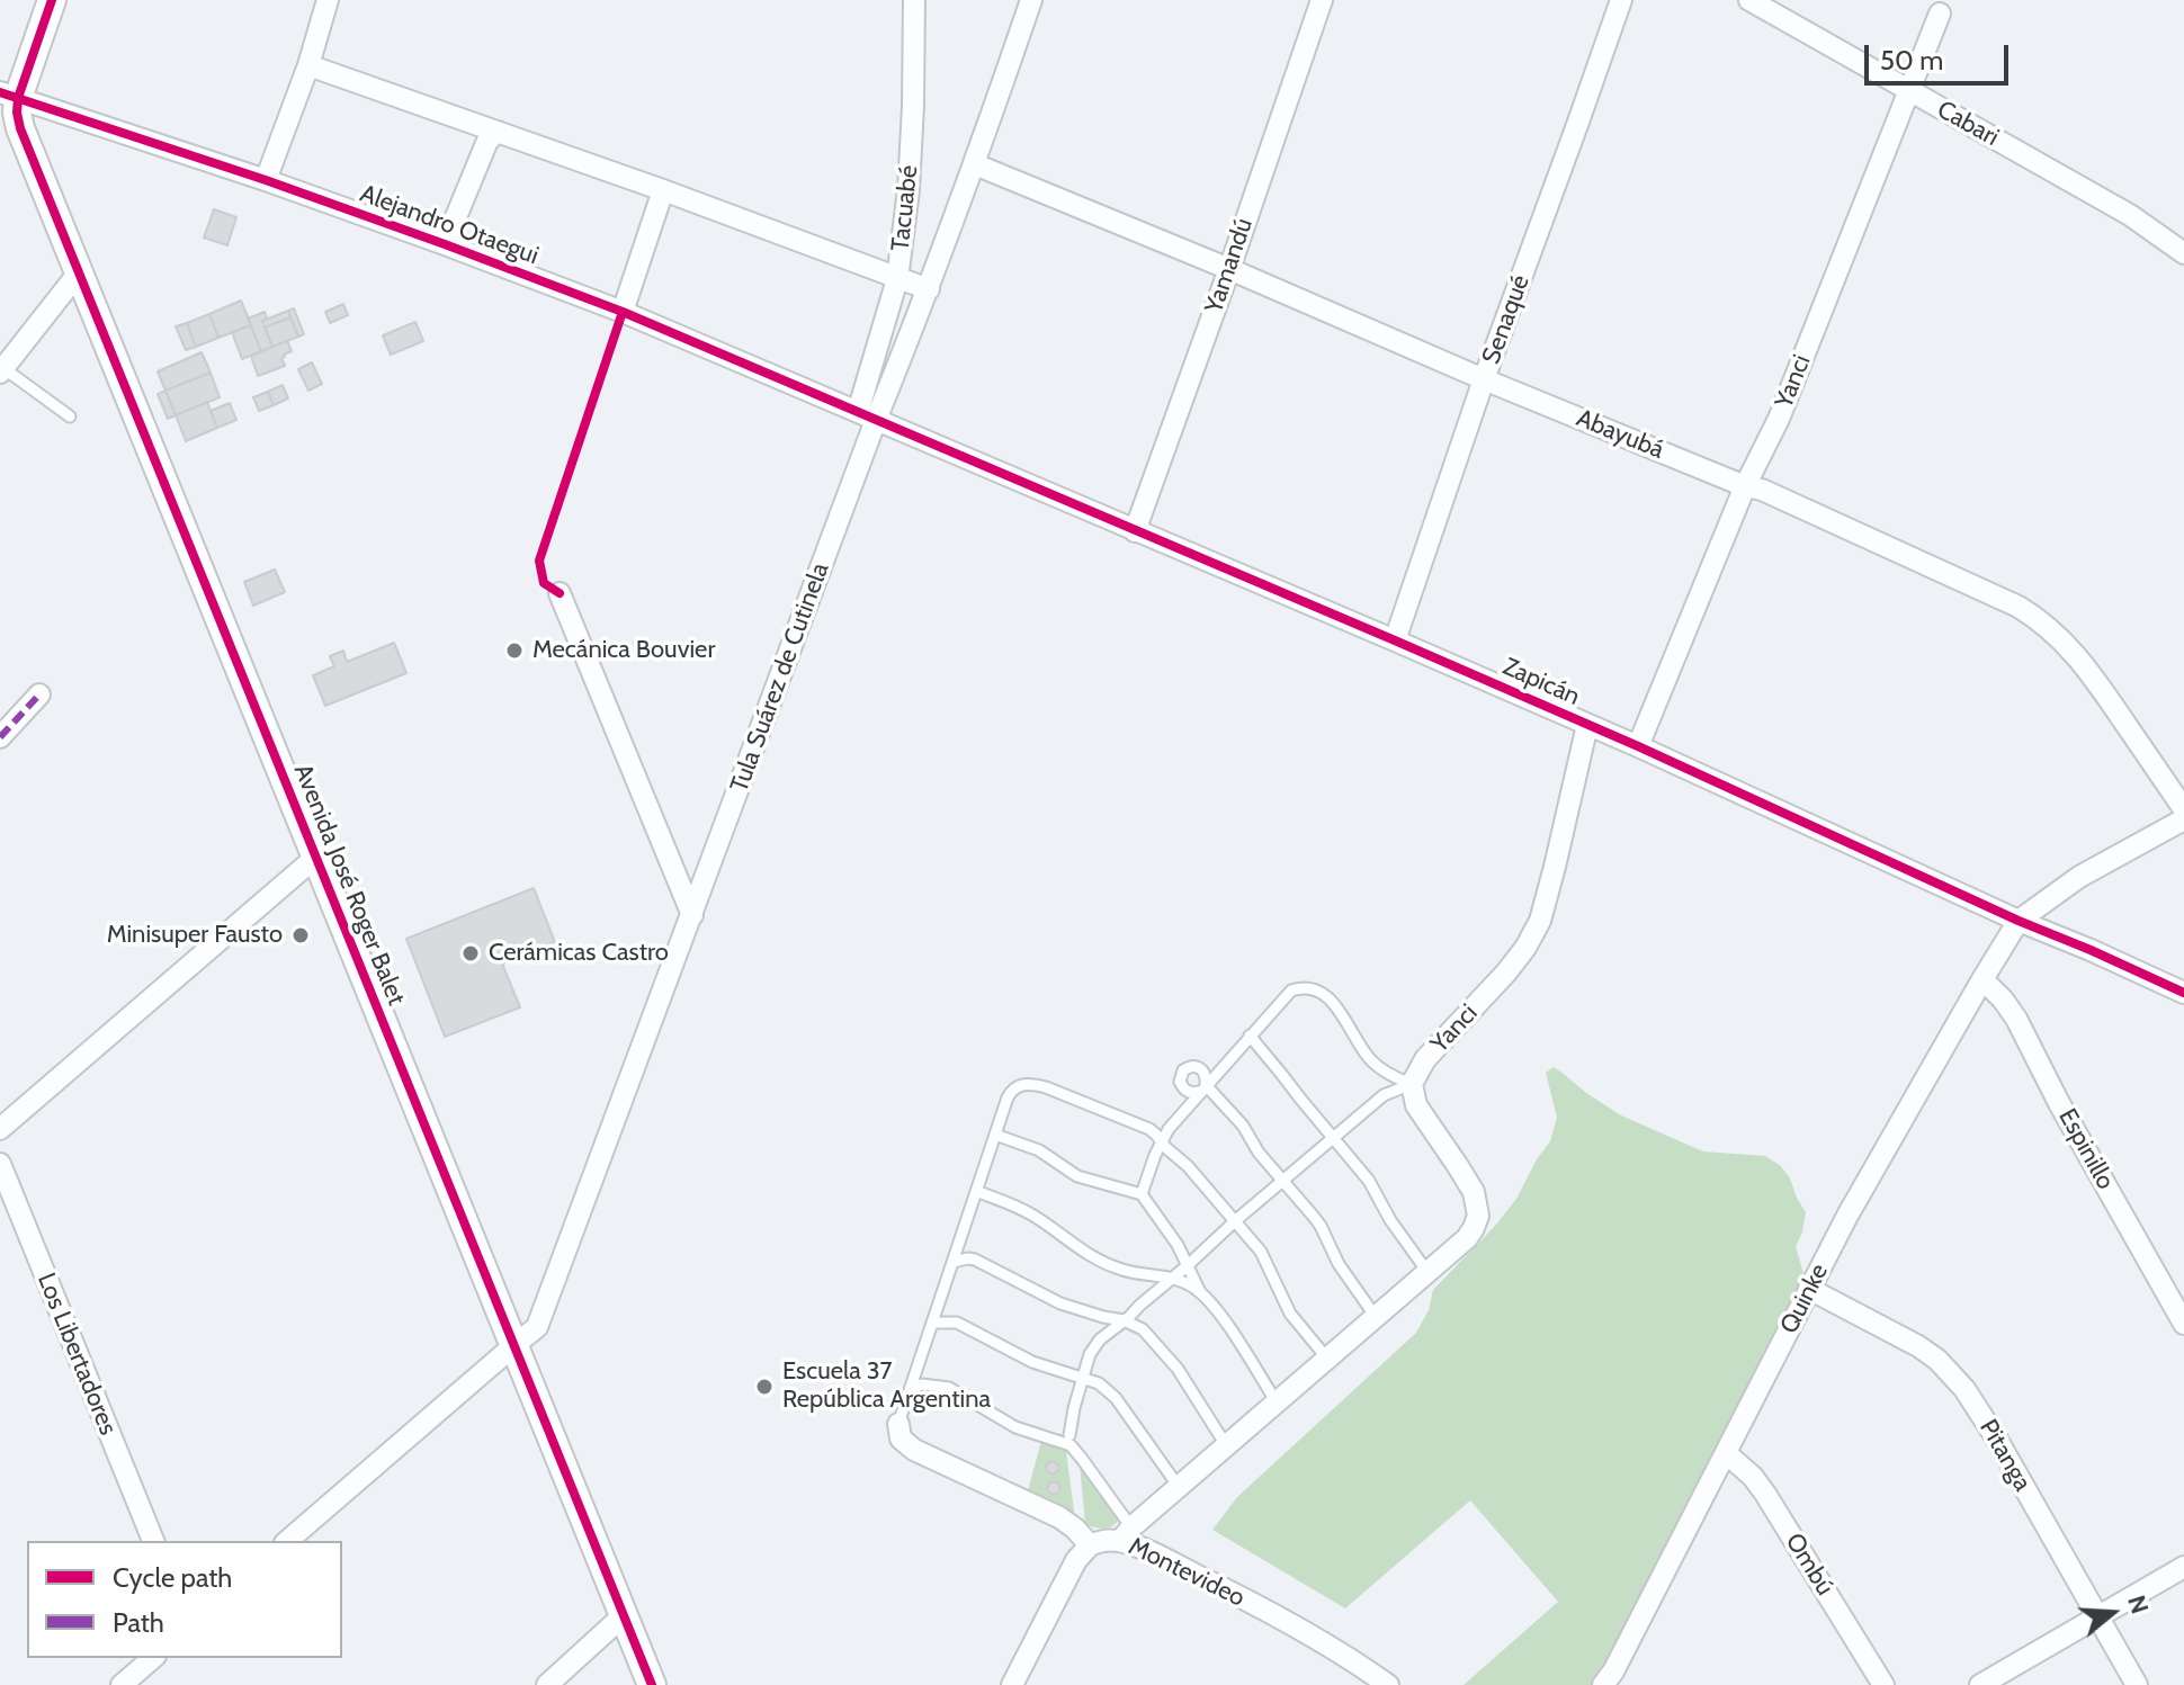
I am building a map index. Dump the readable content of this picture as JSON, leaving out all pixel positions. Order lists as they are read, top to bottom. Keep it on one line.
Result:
{"streets":{"street":["Cabari","Tacuabé","Alejandro Otaegui","Yamandú","Senaqué","Yanci","Abayubá","Tula Suárez de Cutinela","Zapicán","Avenida José Roger Balet","Espinillo","Quinke","Los Libertadores","Pitanga","Ombú","Montevideo"]},"crossings":[["Cabari","Yanci"],["Tacuabé","Alejandro Otaegui"],["Tacuabé","Tula Suárez de Cutinela"],["Tacuabé","Zapicán"],["Alejandro Otaegui","Tula Suárez de Cutinela"],["Alejandro Otaegui","Zapicán"],["Alejandro Otaegui","Avenida José Roger Balet"],["Yamandú","Abayubá"],["Yamandú","Zapicán"],["Senaqué","Abayubá"],["Senaqué","Zapicán"],["Yanci","Abayubá"],["Yanci","Zapicán"],["Abayubá","Tula Suárez de Cutinela"],["Tula Suárez de Cutinela","Zapicán"],["Tula Suárez de Cutinela","Avenida José Roger Balet"],["Zapicán","Quinke"],["Espinillo","Quinke"],["Quinke","Pitanga"],["Quinke","Ombú"]],"places":["Mecánica Bouvier","Minisuper Fausto","Cerámicas Castro","Escuela 37 República Argentina"],"legend":["Cycle path","Path"],"scale_bar":"50 m","north":"right"}
